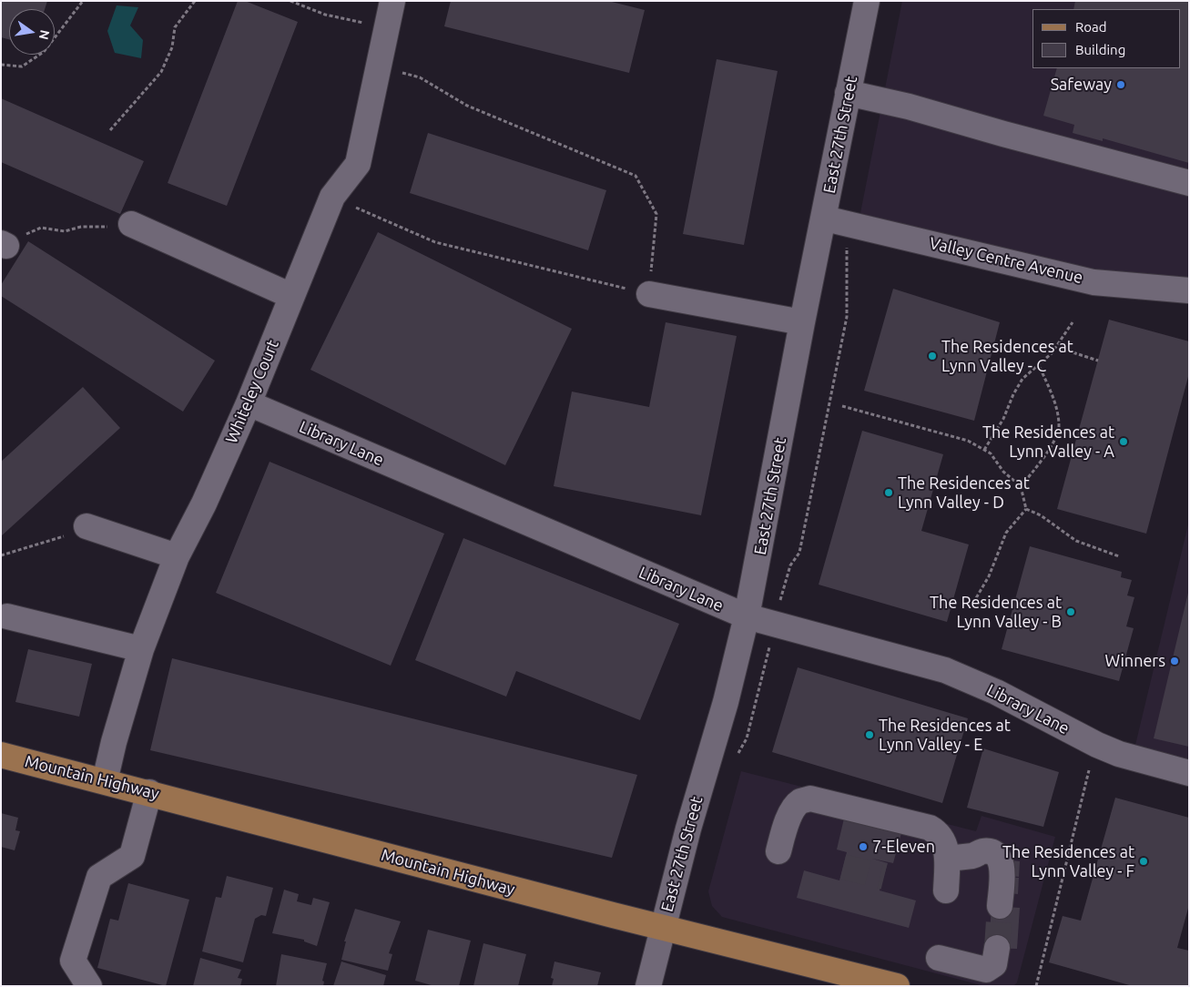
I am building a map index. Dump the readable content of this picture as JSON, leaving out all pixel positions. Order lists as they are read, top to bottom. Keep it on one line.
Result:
{"streets":{"main road":["Mountain Highway"],"street":["East 27th Street","Valley Centre Avenue","Whiteley Court","Library Lane"]},"crossings":[["East 27th Street","Valley Centre Avenue"],["East 27th Street","Library Lane"],["East 27th Street","Mountain Highway"],["Whiteley Court","Library Lane"],["Whiteley Court","Mountain Highway"]],"places":["Safeway","The Residences at Lynn Valley - C","The Residences at Lynn Valley - A","The Residences at Lynn Valley - D","The Residences at Lynn Valley - B","Winners","The Residences at Lynn Valley - E","7-Eleven","The Residences at Lynn Valley - F"],"legend":["Road","Building"],"north":"right"}
